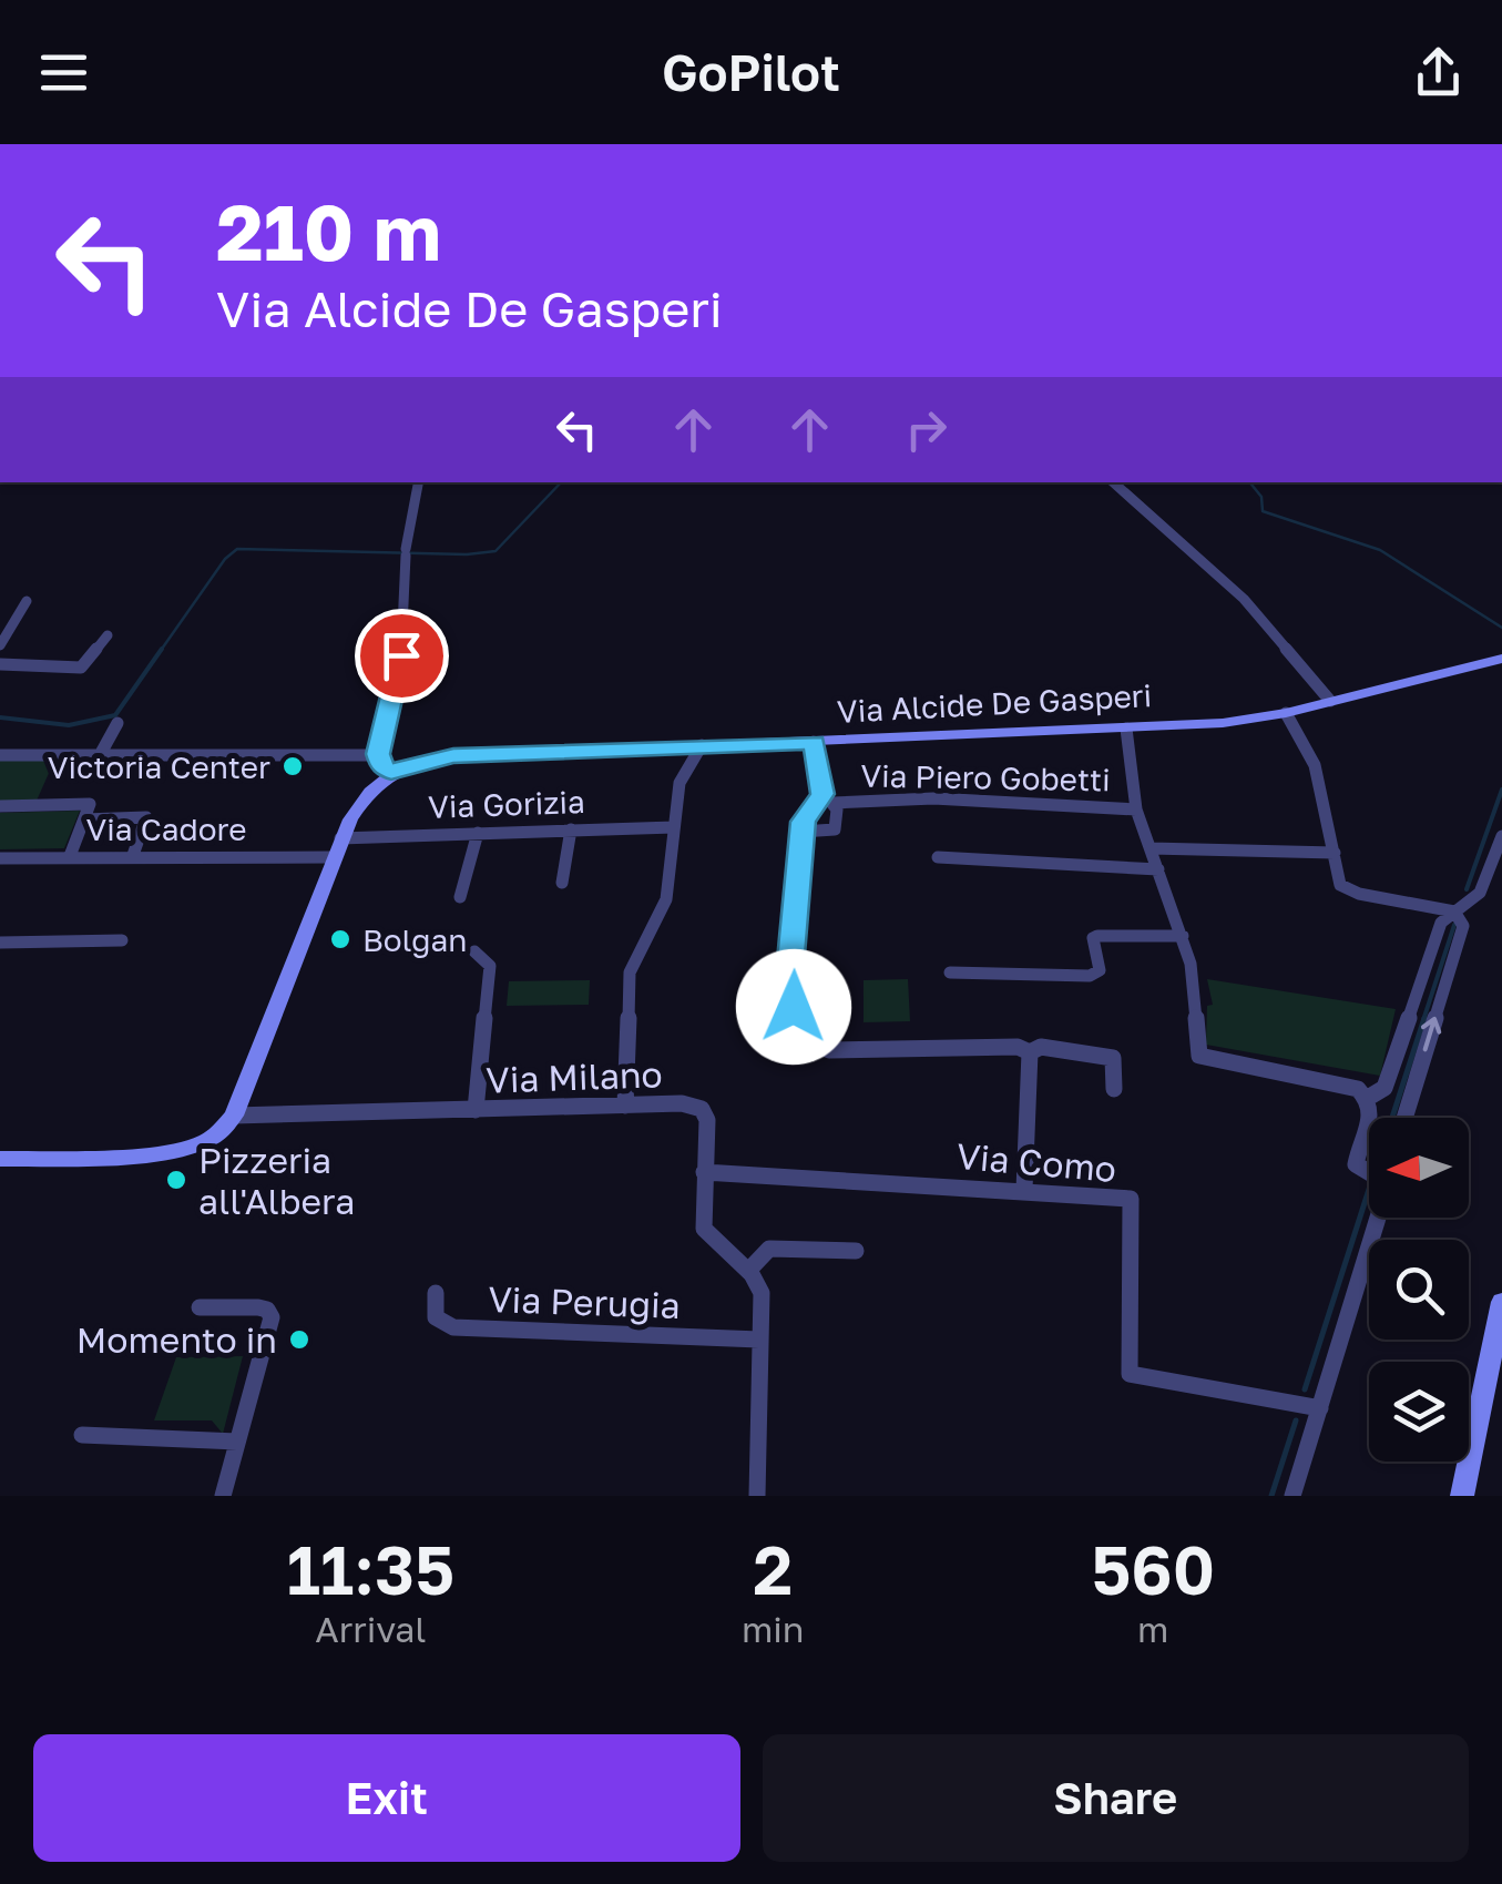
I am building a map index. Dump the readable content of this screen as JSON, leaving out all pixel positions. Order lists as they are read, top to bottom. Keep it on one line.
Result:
{"streets":{"street":["Via Alcide De Gasperi","Via Piero Gobetti","Via Gorizia","Via Cadore","Via Milano","Via Como","Via Perugia"]},"crossings":[["Via Milano","Via Como"]],"places":["Victoria Center","Bolgan","Pizzeria all'Albera","Momento in"],"north":"left","page":{"header":"GoPilot","turn":["210 m","Via Alcide De Gasperi"],"eta":["11:35","Arrival","2","min","560","m"],"buttons":["Exit","Share"]}}
